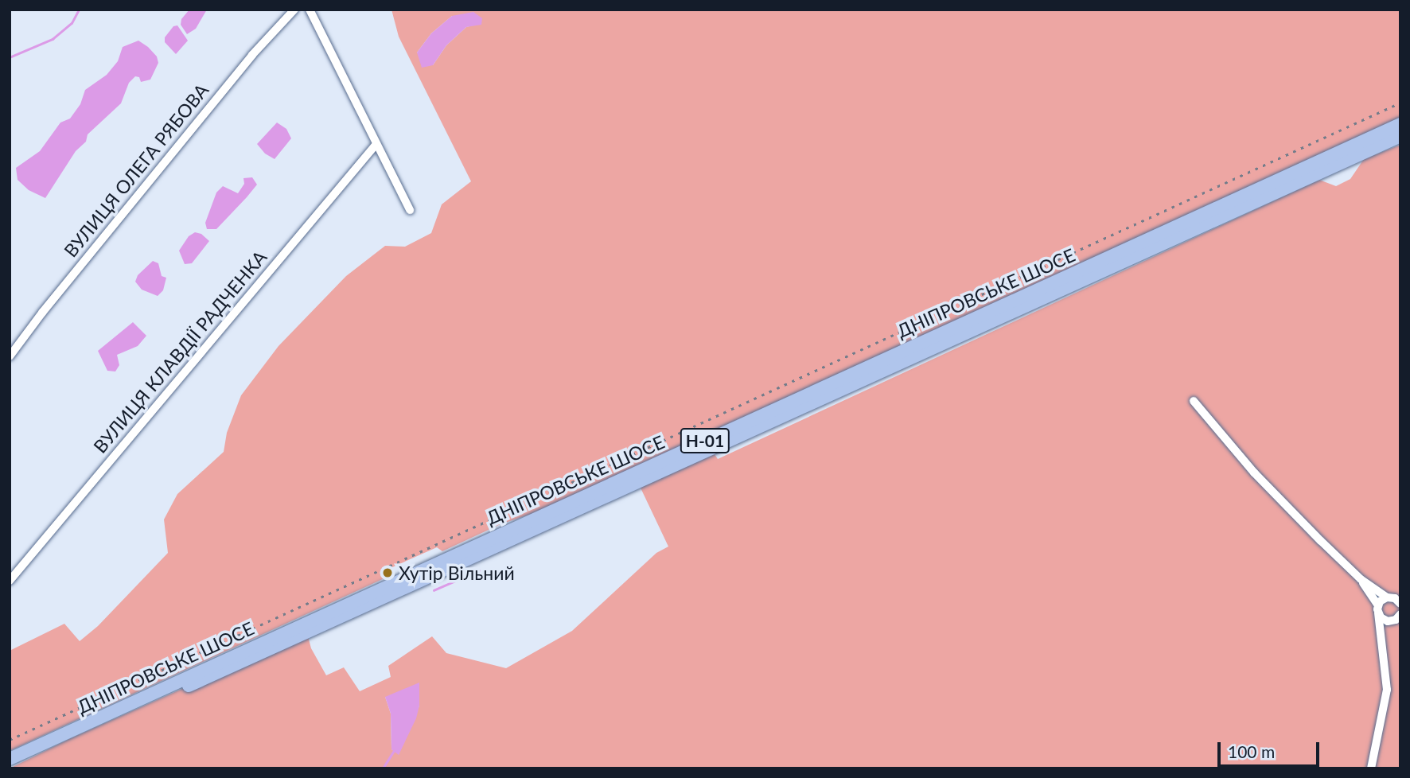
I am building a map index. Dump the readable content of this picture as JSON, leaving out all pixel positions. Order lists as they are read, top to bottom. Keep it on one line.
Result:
{"streets":{"main road":["ДНІПРОВСЬКЕ ШОСЕ","Н-01"],"street":["ВУЛИЦЯ ОЛЕГА РЯБОВА","ВУЛИЦЯ КЛАВДІЇ РАДЧЕНКА"]},"places":["Хутір Вільний"],"scale_bar":"100 m"}
